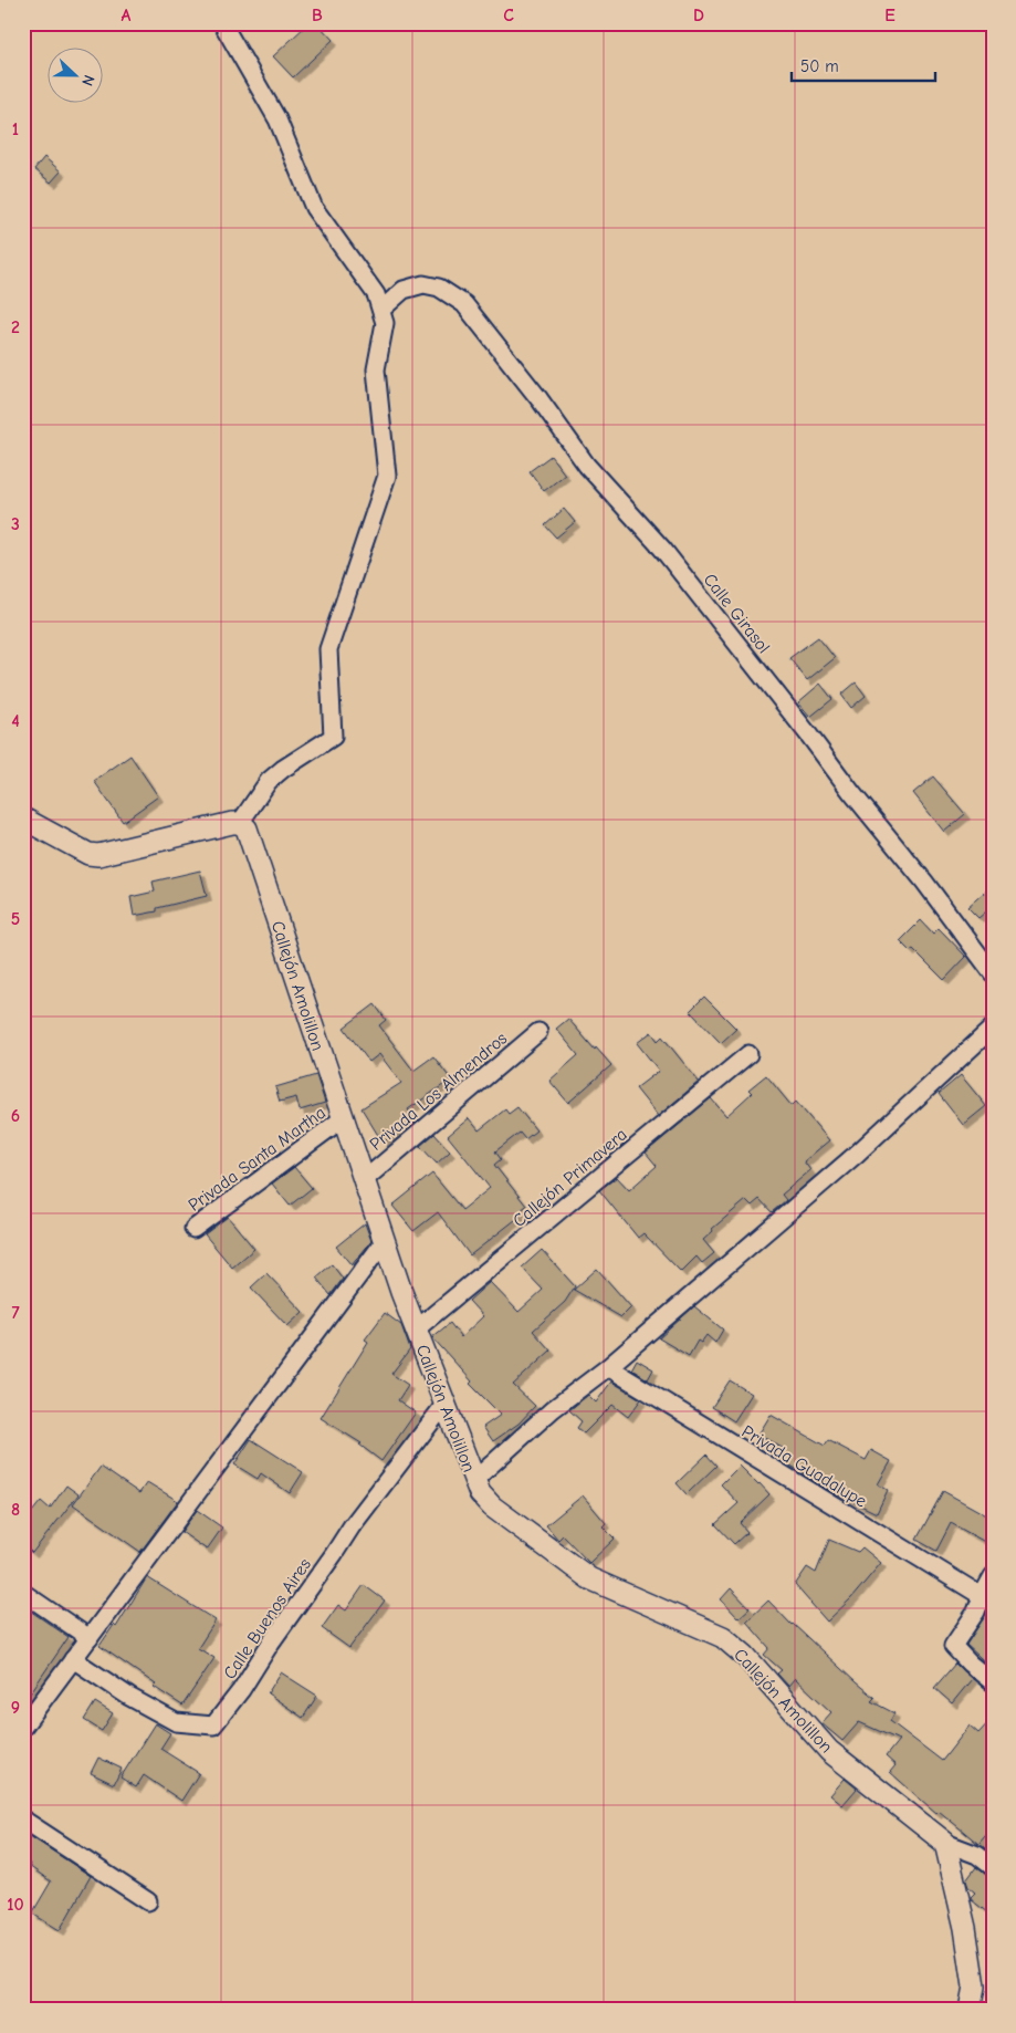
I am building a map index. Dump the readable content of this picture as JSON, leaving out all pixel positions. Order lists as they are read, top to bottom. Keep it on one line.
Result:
{"streets":{"street":["Calle Girasol","Callejón Amolillon","Privada Los Almendros","Privada Santa Martha","Callejón Primavera","Privada Guadalupe","Calle Buenos Aires"]},"crossings":[["Callejón Amolillon","Privada Los Almendros"],["Callejón Amolillon","Privada Santa Martha"],["Callejón Amolillon","Callejón Primavera"],["Callejón Amolillon","Calle Buenos Aires"]],"scale_bar":"50 m","north":"right","grid":{"columns":["A","B","C","D","E"],"rows":["1","2","3","4","5","6","7","8","9","10"]}}
